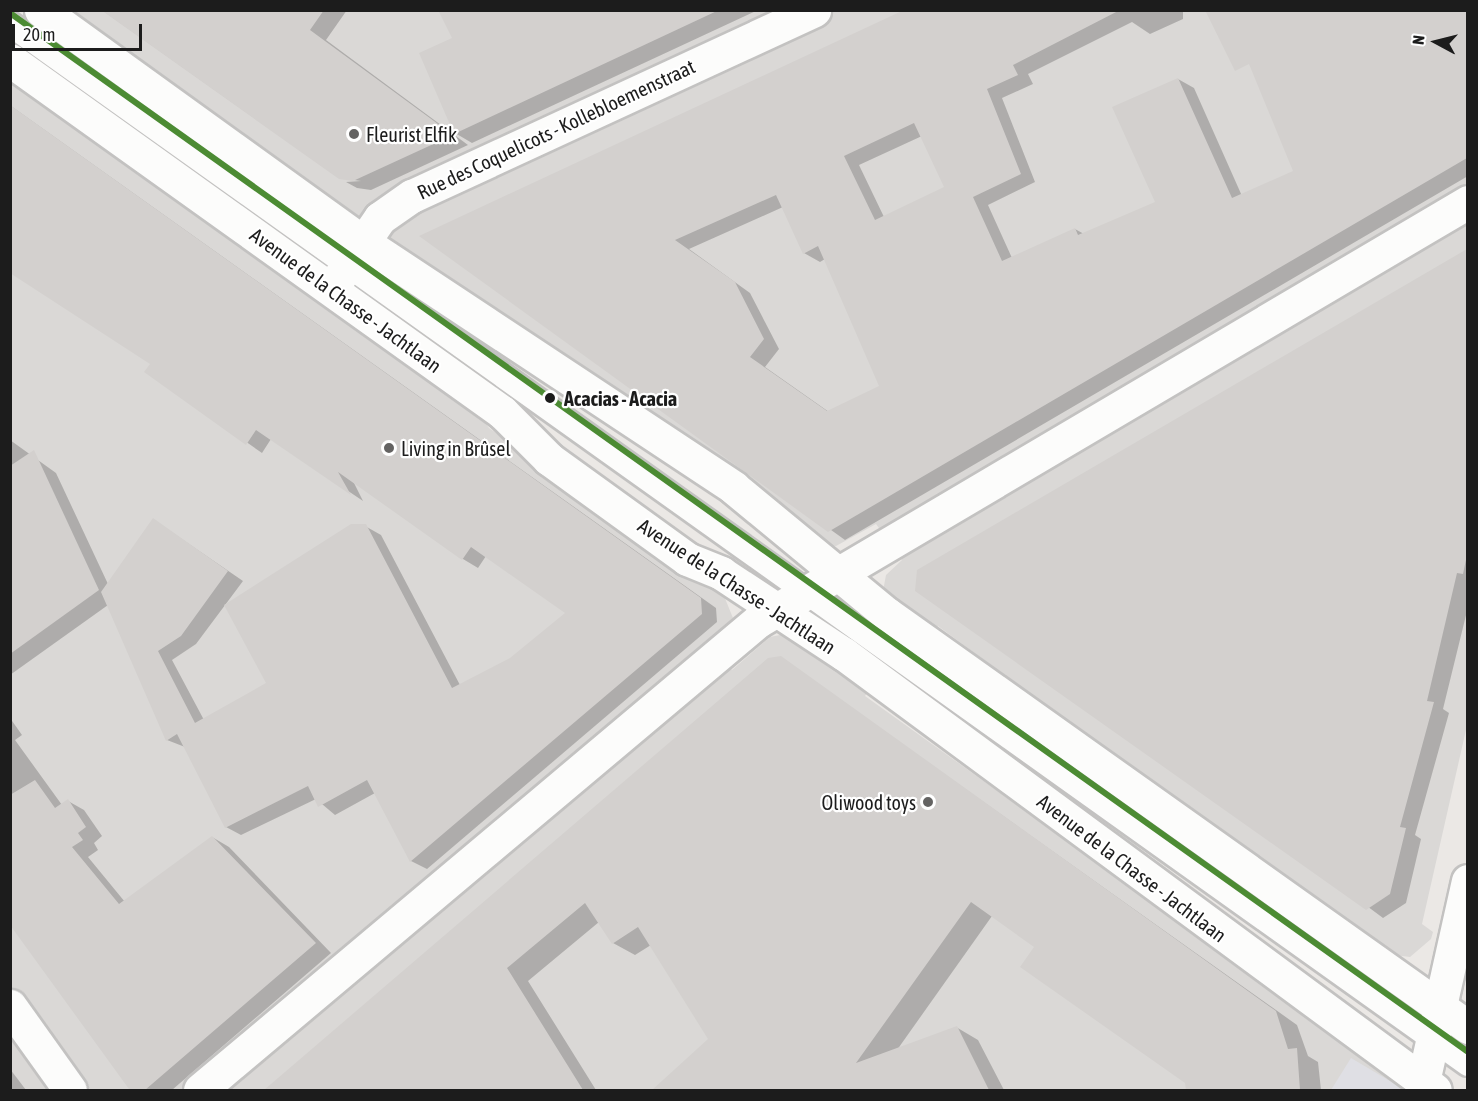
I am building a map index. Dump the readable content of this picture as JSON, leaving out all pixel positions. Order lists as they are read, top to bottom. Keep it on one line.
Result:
{"streets":{"street":["Rue des Coquelicots - Kollebloemenstraat","Avenue de la Chasse - Jachtlaan"]},"crossings":[["Rue des Coquelicots - Kollebloemenstraat","Avenue de la Chasse - Jachtlaan"]],"places":["Fleurist Elfik","Acacias - Acacia","Living in Brûsel","Oliwood toys"],"scale_bar":"20 m","north":"left"}
